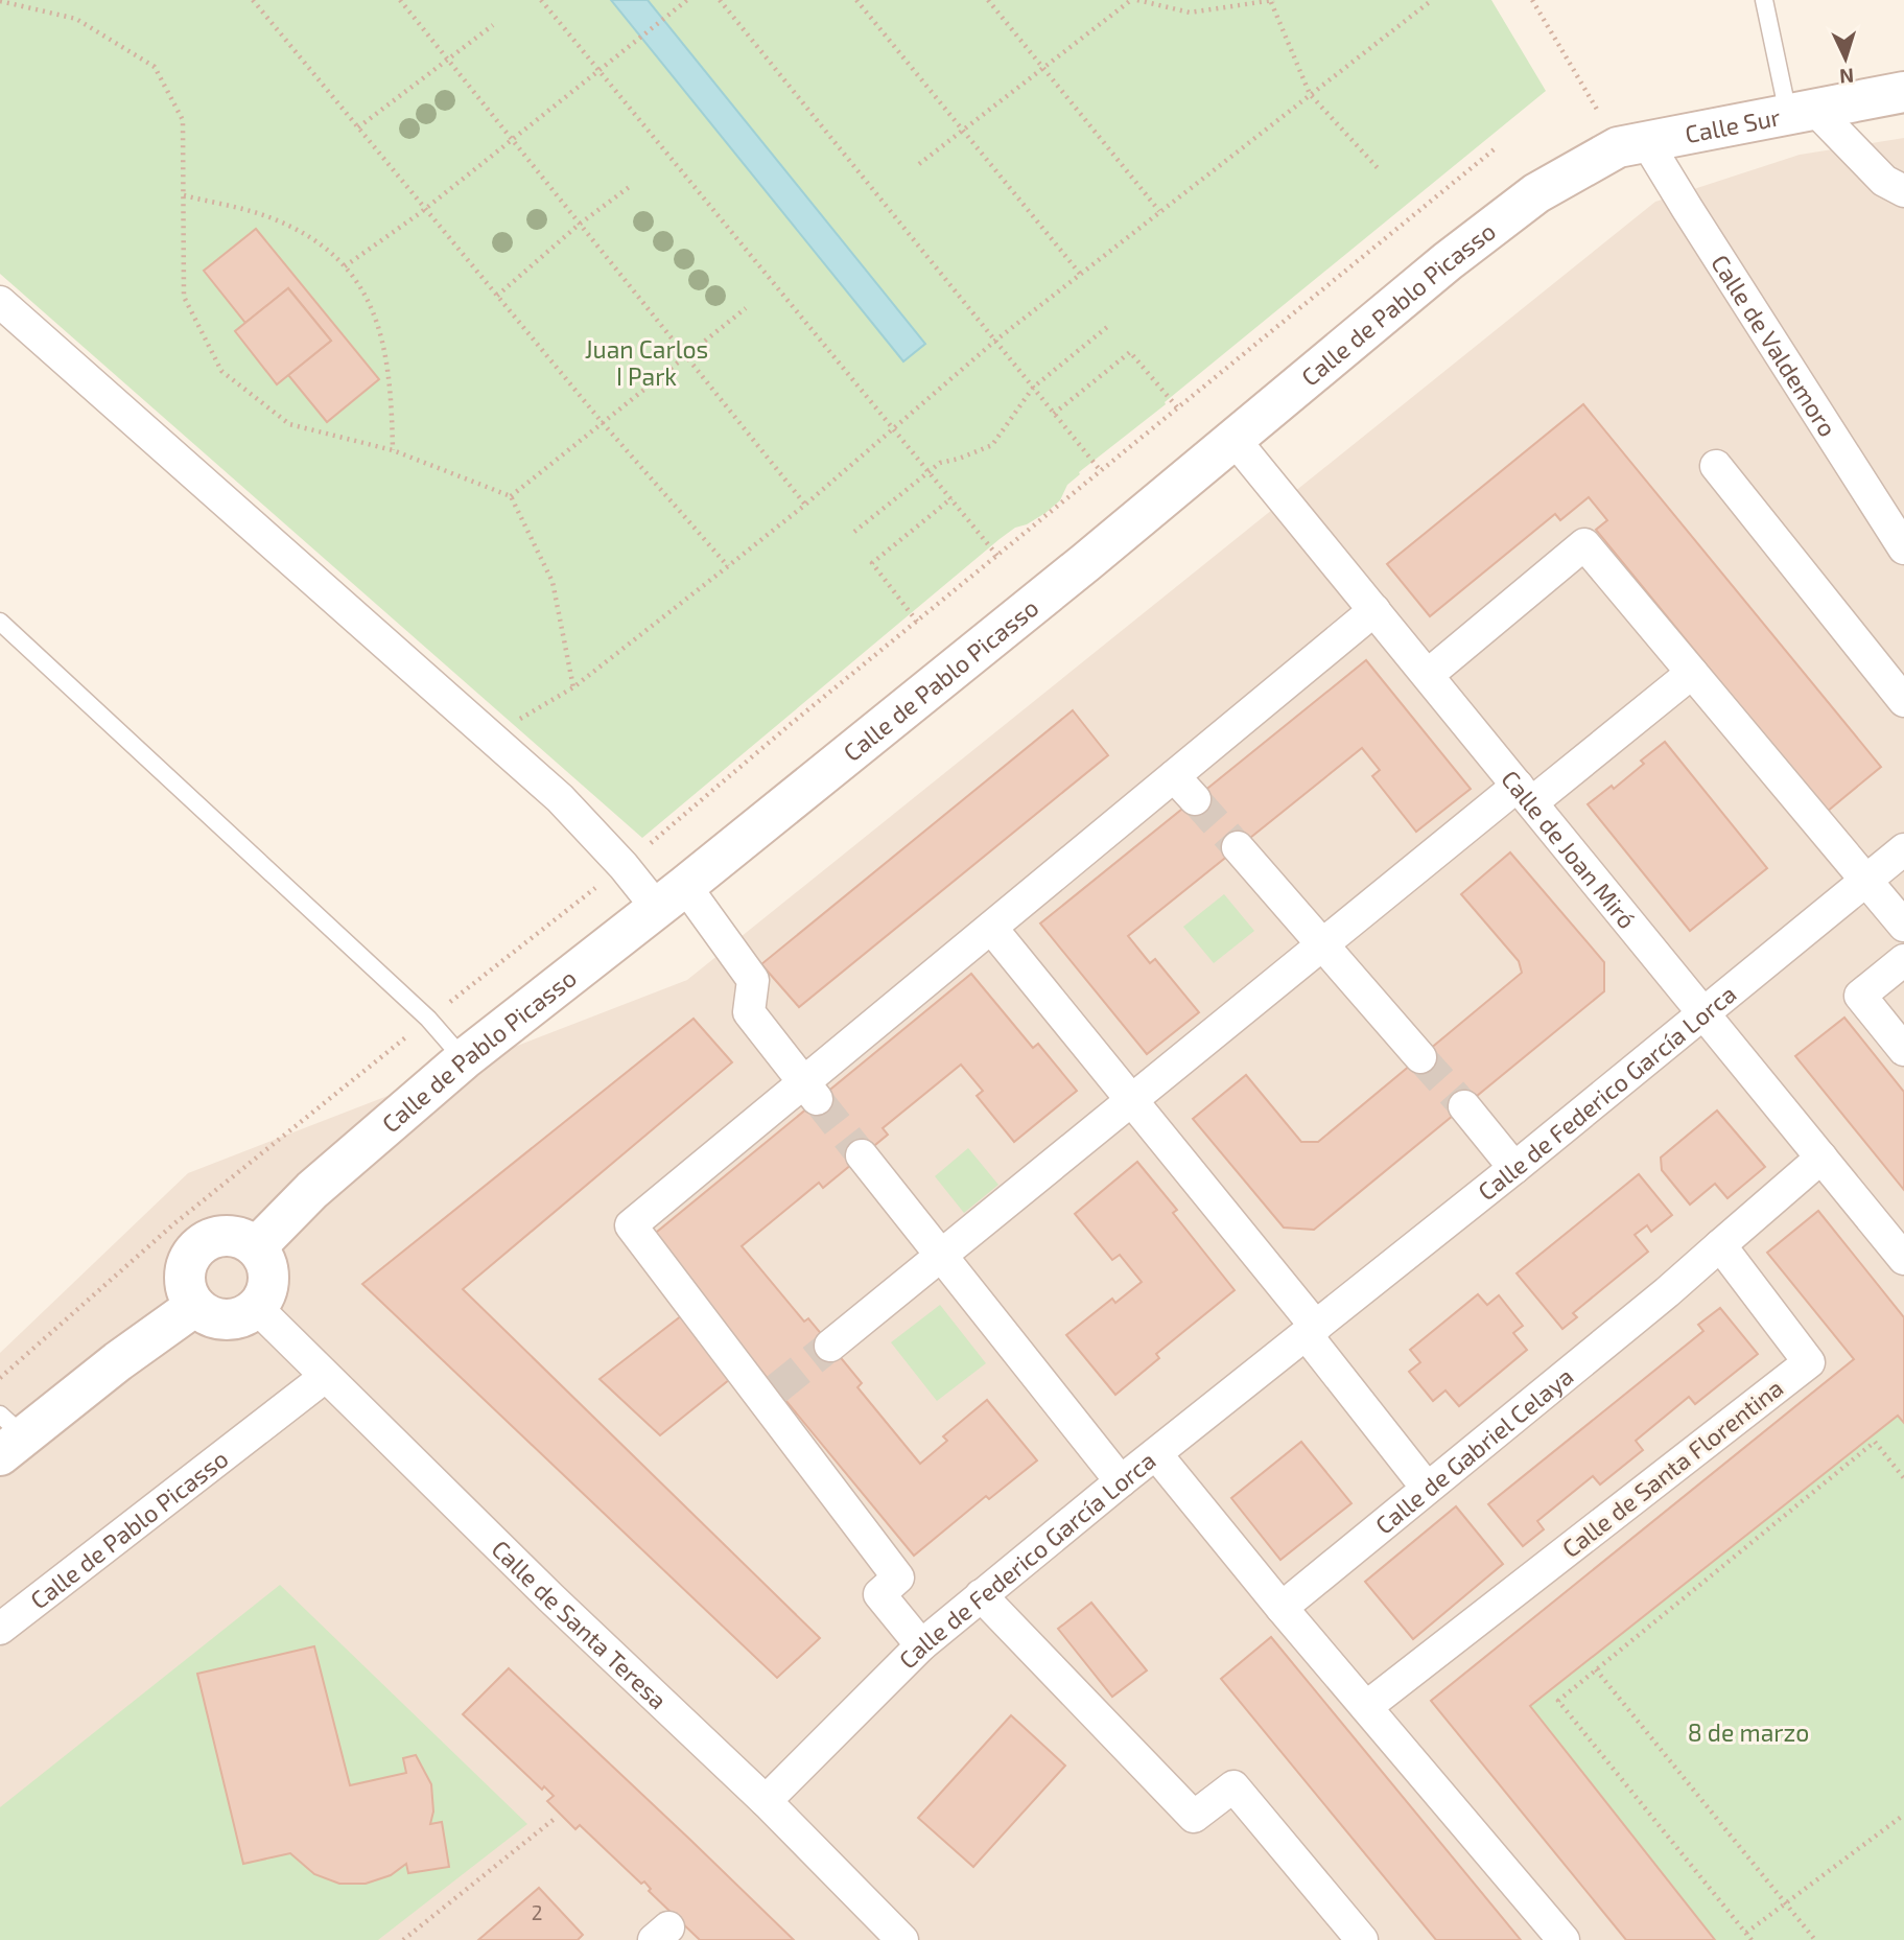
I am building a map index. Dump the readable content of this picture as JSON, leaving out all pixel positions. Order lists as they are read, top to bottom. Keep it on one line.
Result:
{"streets":{"main road":["Calle Sur","Calle de Pablo Picasso"],"street":["Calle de Valdemoro","Calle de Joan Miró","Calle de Federico García Lorca","Calle de Gabriel Celaya","Calle de Santa Florentina","Calle de Santa Teresa"]},"crossings":[["Calle Sur","Calle de Pablo Picasso"],["Calle Sur","Calle de Valdemoro"],["Calle de Pablo Picasso","Calle de Valdemoro"],["Calle de Pablo Picasso","Calle de Joan Miró"],["Calle de Pablo Picasso","Calle de Santa Teresa"],["Calle de Joan Miró","Calle de Federico García Lorca"],["Calle de Federico García Lorca","Calle de Santa Teresa"],["Calle de Gabriel Celaya","Calle de Santa Florentina"]],"parks":["Juan Carlos I Park","8 de marzo"],"house_numbers":["2"],"north":"bottom"}
